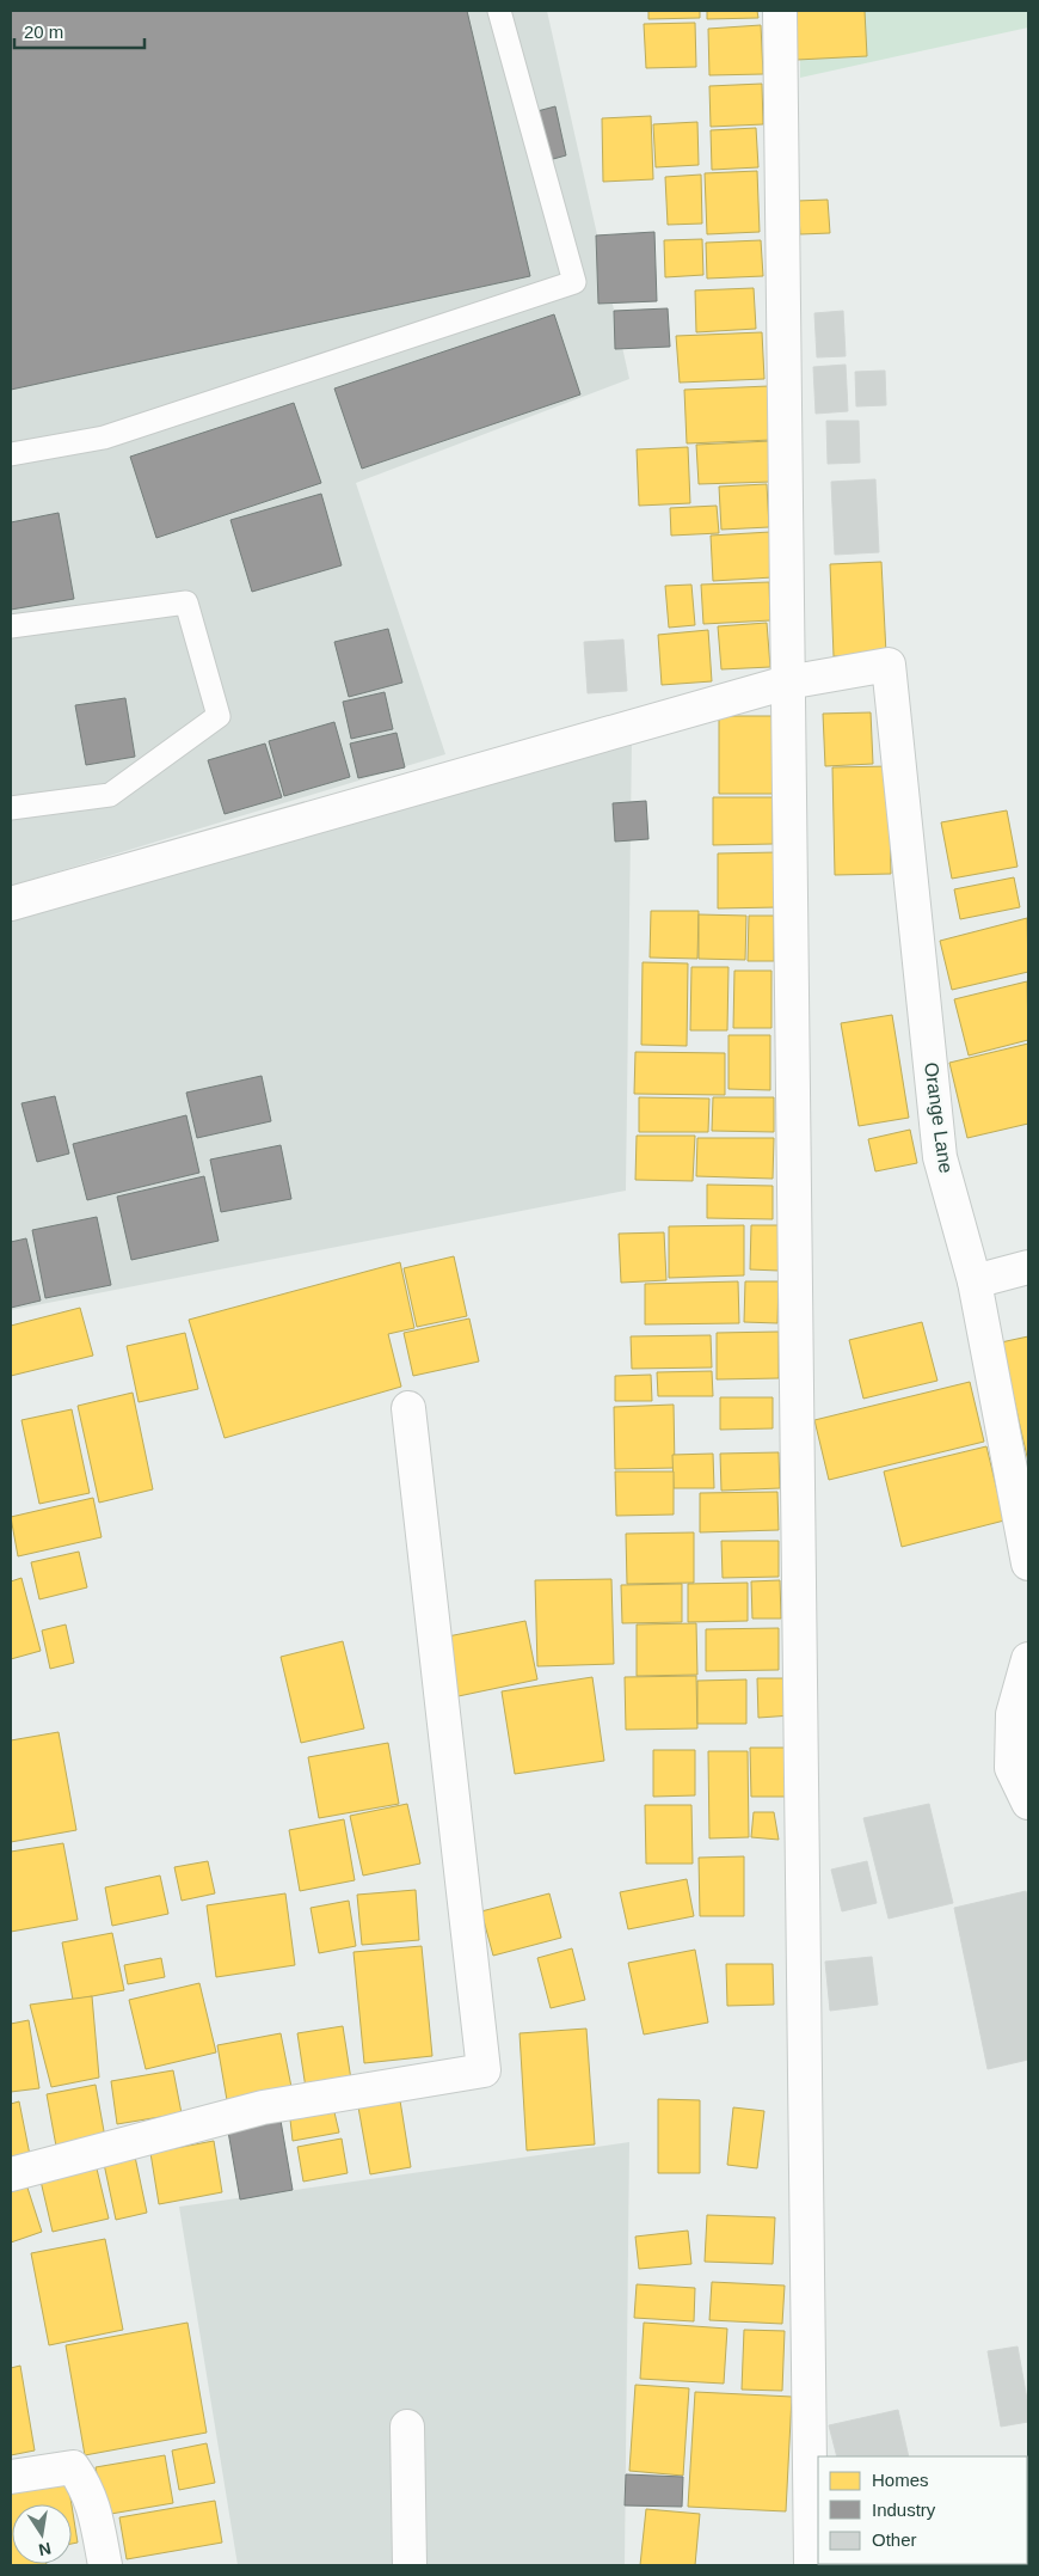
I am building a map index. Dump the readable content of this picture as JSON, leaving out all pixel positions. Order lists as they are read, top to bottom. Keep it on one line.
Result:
{"streets":{"street":["Orange Lane"]},"legend":["Homes","Industry","Other"],"scale_bar":"20 m","north":"bottom"}
